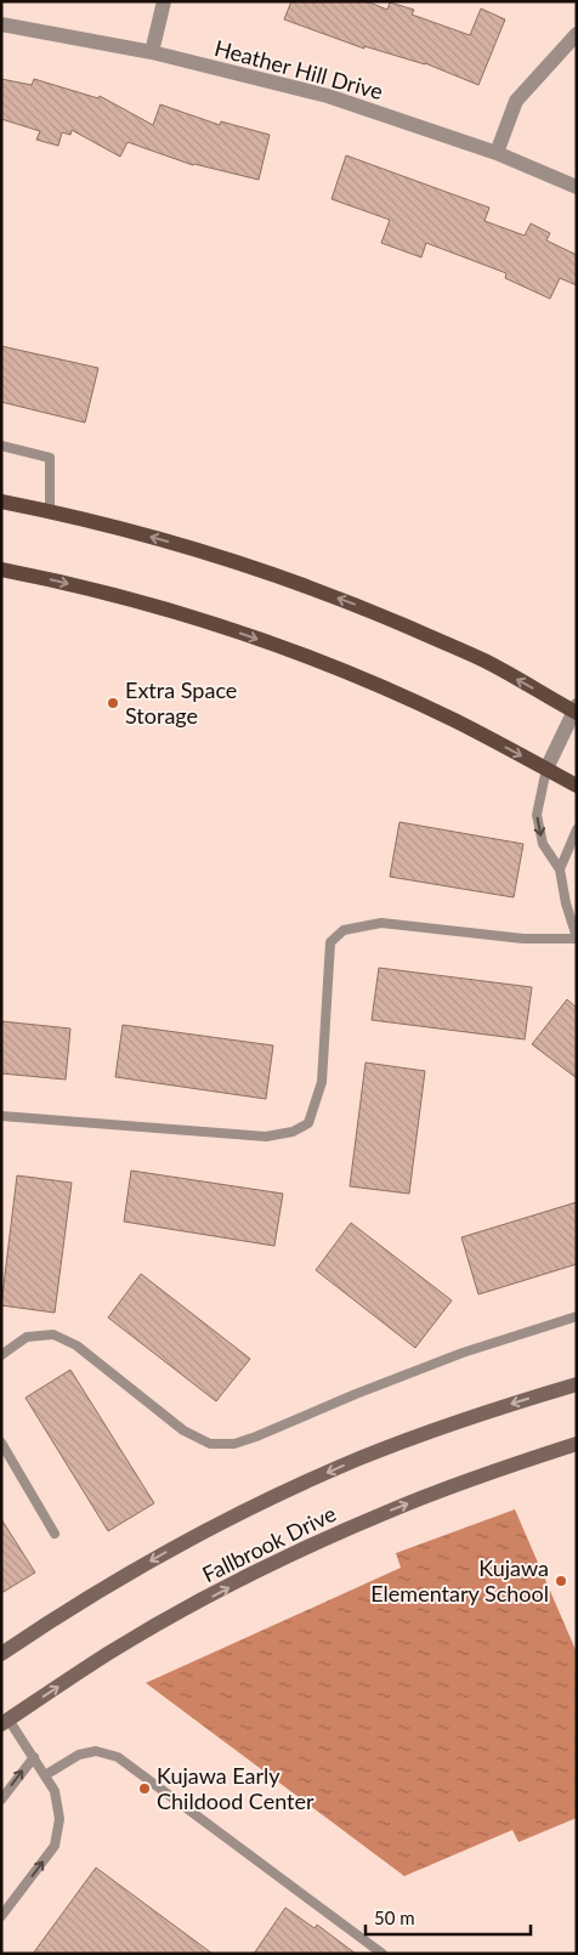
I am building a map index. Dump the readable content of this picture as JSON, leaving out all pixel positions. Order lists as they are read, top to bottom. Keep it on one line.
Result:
{"streets":{"street":["Heather Hill Drive","Fallbrook Drive"]},"places":["Extra Space Storage","Kujawa Elementary School","Kujawa Early Childood Center"],"scale_bar":"50 m"}
